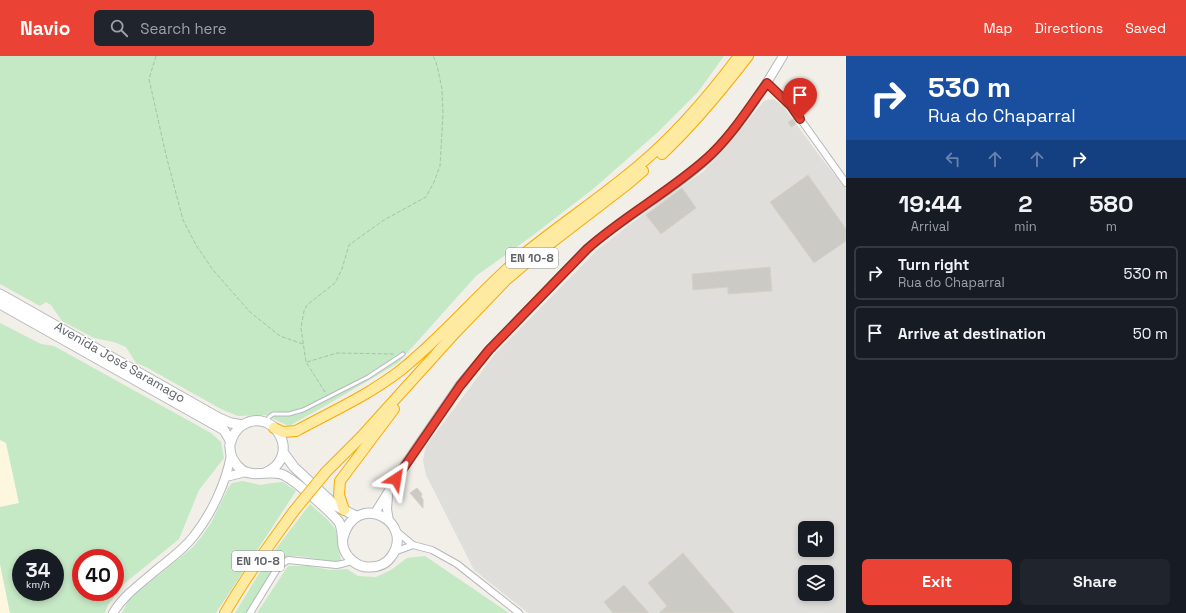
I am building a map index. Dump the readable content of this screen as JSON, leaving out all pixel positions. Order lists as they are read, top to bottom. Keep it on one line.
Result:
{"streets":{"highway":["EN 10-8"],"main road":["Avenida José Saramago"]},"page":{"header":"Navio","search":"Search here","nav":["Map","Directions","Saved"],"turn":["530 m","Rua do Chaparral"],"eta":["19:44","Arrival","2","min","580","m"],"list":[{"name":"Turn right","note":"Rua do Chaparral","value":"530 m"},{"name":"Arrive at destination","value":"50 m"}],"speed":"34 km/h","limit":"40","buttons":["Exit","Share"]}}
